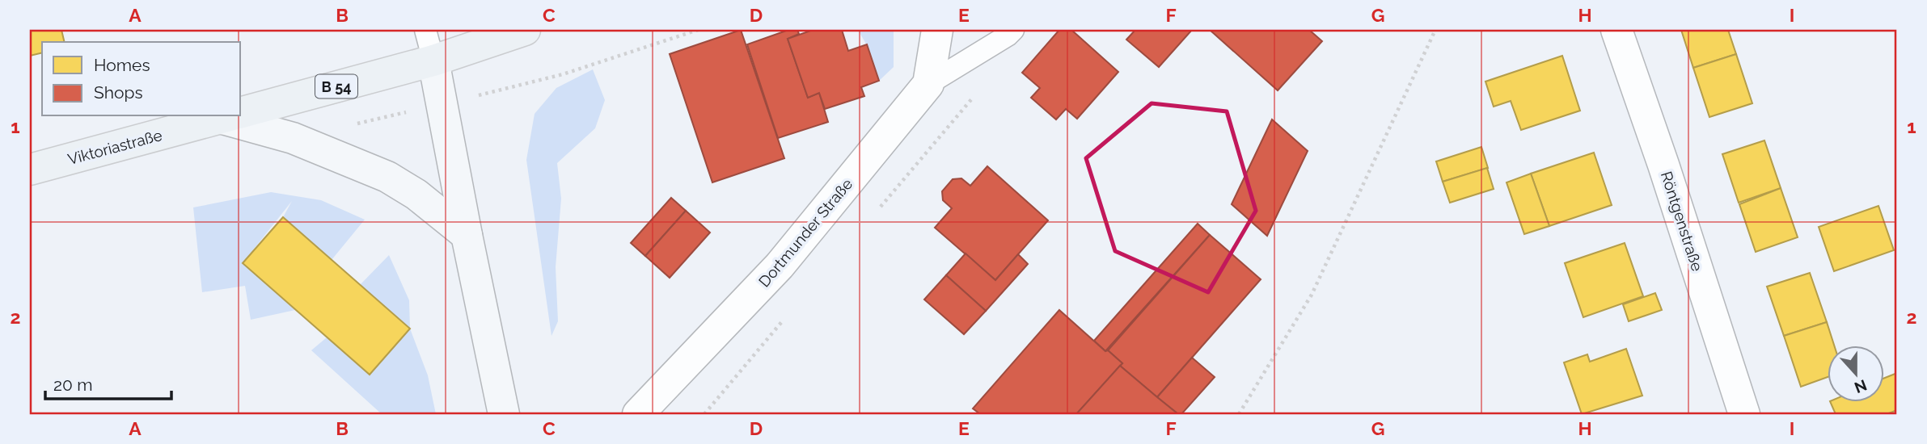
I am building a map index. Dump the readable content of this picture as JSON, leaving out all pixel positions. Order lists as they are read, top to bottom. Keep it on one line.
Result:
{"streets":{"main road":["B 54","Viktoriastraße"],"street":["Röntgenstraße","Dortmunder Straße"]},"crossings":[["B 54","Viktoriastraße"]],"legend":["Homes","Shops"],"scale_bar":"20 m","north":"bottom","grid":{"columns":["A","B","C","D","E","F","G","H","I"],"rows":["1","2"]}}
